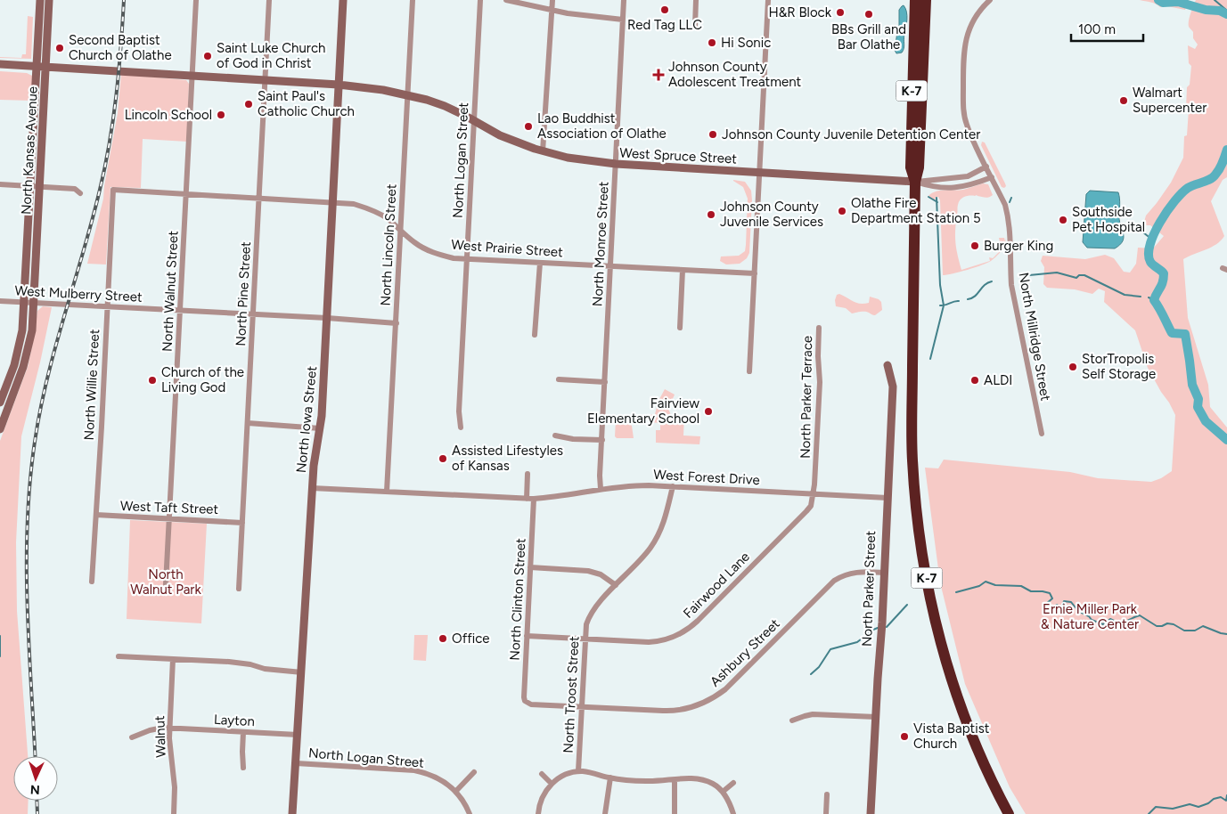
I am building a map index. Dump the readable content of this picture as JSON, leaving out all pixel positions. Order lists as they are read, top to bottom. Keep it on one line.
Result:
{"streets":{"highway":["K-7"],"street":["North Kansas Avenue","West Spruce Street","North Logan Street","North Monroe Street","North Lincoln Street","West Prairie Street","North Walnut Street","West Mulberry Street","North Pine Street","North Millridge Street","North Willie Street","North Parker Terrace","North Iowa Street","West Forest Drive","West Taft Street","Fairwood Lane","North Parker Street","North Clinton Street","Ashbury Street","North Troost Street","Layton","Walnut"]},"crossings":[["K-7","West Spruce Street"],["North Kansas Avenue","West Spruce Street"],["North Kansas Avenue","West Mulberry Street"],["West Spruce Street","North Logan Street"],["West Spruce Street","North Monroe Street"],["West Spruce Street","North Lincoln Street"],["West Spruce Street","North Walnut Street"],["West Spruce Street","North Pine Street"],["West Spruce Street","North Iowa Street"],["North Logan Street","West Prairie Street"],["North Logan Street","North Iowa Street"],["North Monroe Street","West Prairie Street"],["North Monroe Street","West Forest Drive"],["North Lincoln Street","West Prairie Street"],["North Lincoln Street","West Mulberry Street"],["North Lincoln Street","West Forest Drive"],["West Prairie Street","North Walnut Street"],["West Prairie Street","North Pine Street"],["West Prairie Street","North Willie Street"],["West Prairie Street","North Iowa Street"],["North Walnut Street","West Mulberry Street"],["North Walnut Street","West Taft Street"],["West Mulberry Street","North Pine Street"],["West Mulberry Street","North Willie Street"],["West Mulberry Street","North Iowa Street"],["North Pine Street","West Taft Street"],["North Willie Street","West Taft Street"],["North Parker Terrace","West Forest Drive"],["North Parker Terrace","Fairwood Lane"],["North Iowa Street","West Forest Drive"],["North Iowa Street","Layton"],["West Forest Drive","Fairwood Lane"],["West Forest Drive","North Parker Street"],["West Forest Drive","North Clinton Street"],["West Forest Drive","North Troost Street"],["Fairwood Lane","North Clinton Street"],["Fairwood Lane","North Troost Street"],["North Parker Street","Ashbury Street"],["North Clinton Street","Ashbury Street"],["Ashbury Street","North Troost Street"],["Layton","Walnut"]],"parks":["North Walnut Park","Ernie Miller Park & Nature Center"],"places":{"other":["Red Tag LLC","H&R Block","BBs Grill and Bar Olathe","Hi Sonic","Second Baptist Church of Olathe","Saint Luke Church of God in Christ","Walmart Supercenter","Saint Paul's Catholic Church","Lincoln School","Lao Buddhist Association of Olathe","Johnson County Juvenile Detention Center","Olathe Fire Department Station 5","Johnson County Juvenile Services","Southside Pet Hospital","Burger King","StorTropolis Self Storage","Church of the Living God","ALDI","Fairview Elementary School","Assisted Lifestyles of Kansas","Office","Vista Baptist Church"],"health":["Johnson County Adolescent Treatment"]},"scale_bar":"100 m","north":"bottom"}
